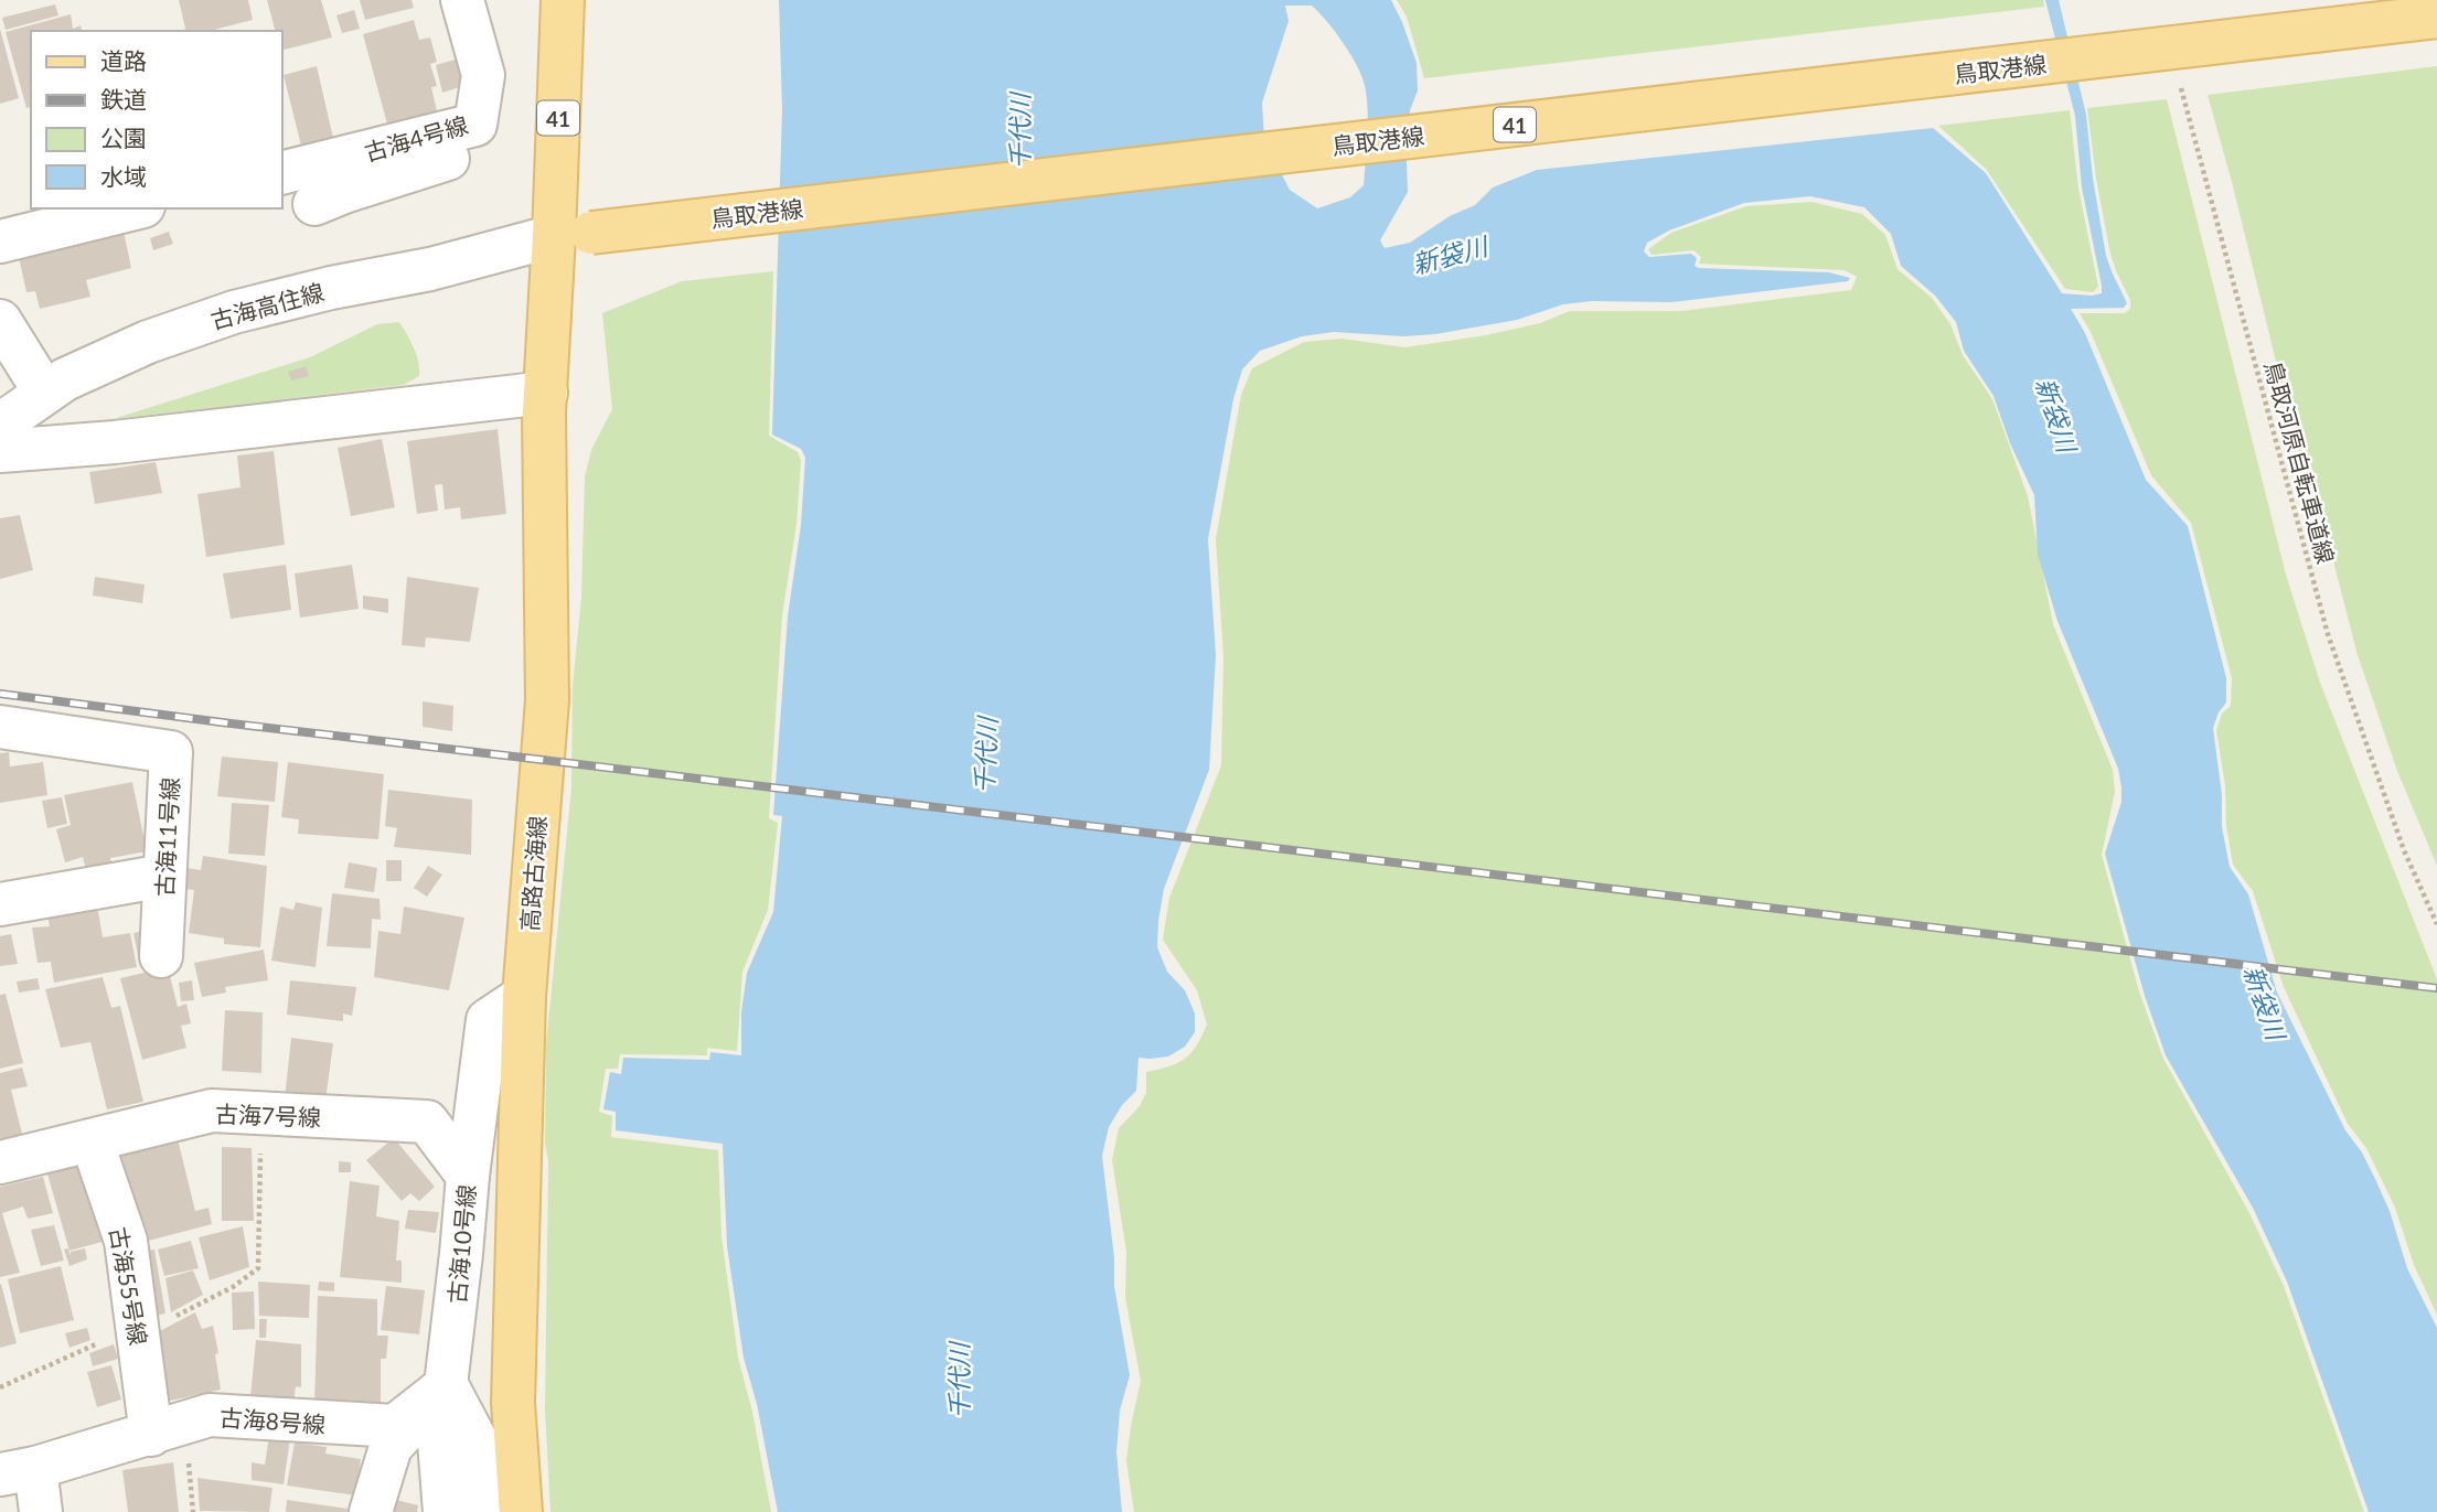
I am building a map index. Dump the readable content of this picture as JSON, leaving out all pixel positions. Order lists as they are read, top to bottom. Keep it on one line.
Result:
{"streets":{"main road":["鳥取港線","41","高路古海線"],"street":["古海4号線","古海高住線","古海11号線","古海7号線","古海10号線","古海55号線","古海8号線"],"path":["鳥取河原自転車道線"]},"crossings":[["鳥取港線","41"],["鳥取港線","古海高住線"],["鳥取港線","高路古海線"],["41","古海高住線"],["41","高路古海線"],["古海高住線","高路古海線"],["高路古海線","古海10号線"],["古海7号線","古海10号線"],["古海7号線","古海55号線"],["古海10号線","古海8号線"],["古海55号線","古海8号線"]],"water":["千代川","新袋川"],"legend":["道路","鉄道","公園","水域"]}
